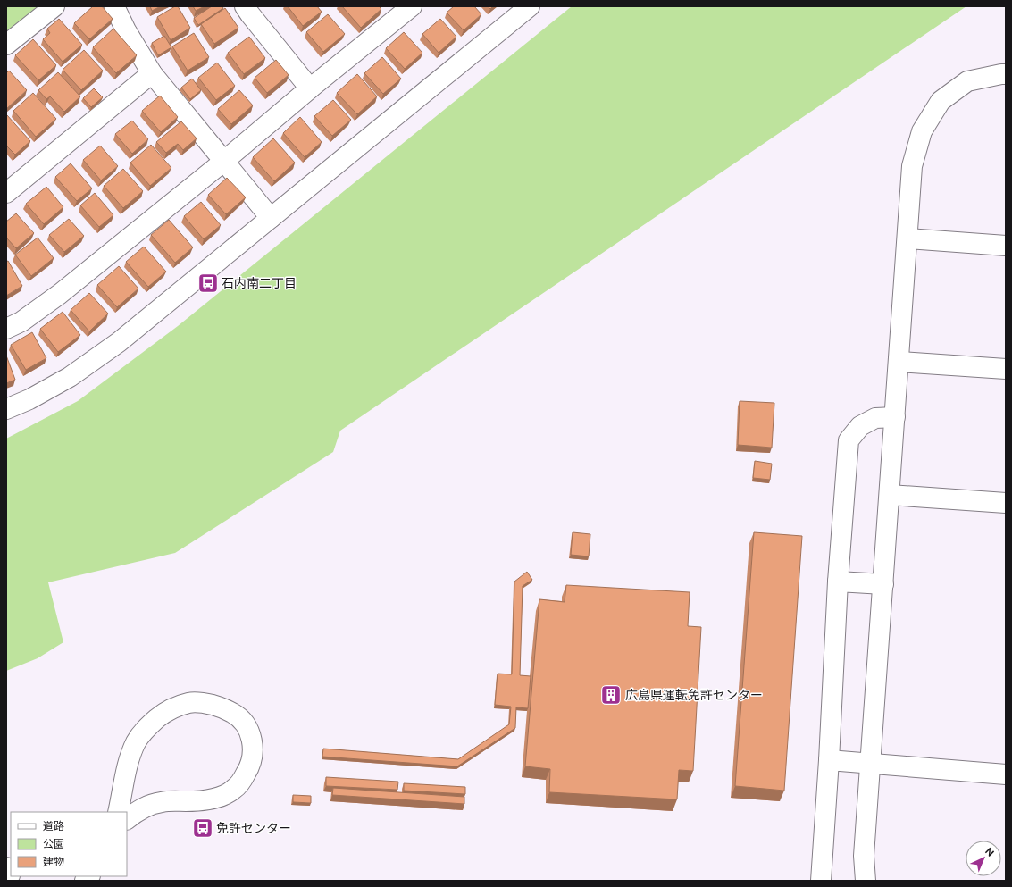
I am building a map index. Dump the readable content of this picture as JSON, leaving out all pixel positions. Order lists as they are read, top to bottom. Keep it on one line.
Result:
{"places":{"bus stop":["石内南二丁目","免許センター"],"building":["広島県運転免許センター"]},"legend":["道路","公園","建物"],"north":"top right"}
